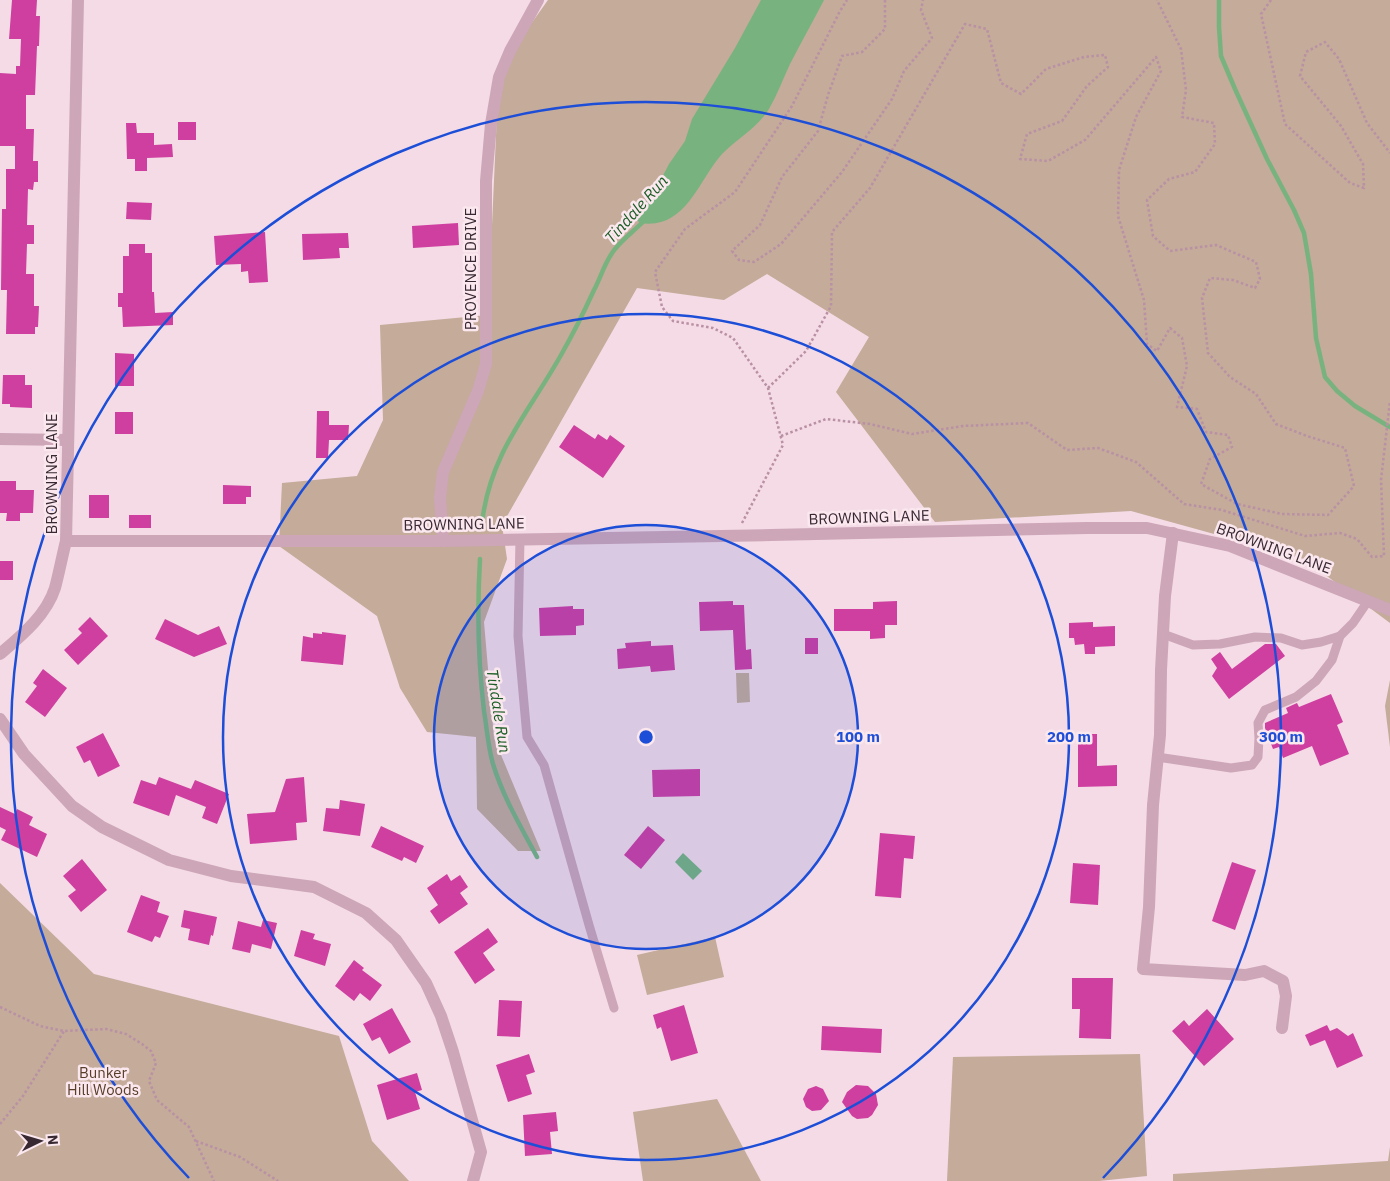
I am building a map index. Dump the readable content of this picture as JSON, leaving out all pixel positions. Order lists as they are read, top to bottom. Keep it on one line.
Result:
{"streets":{"street":["PROVENCE DRIVE","BROWNING LANE"]},"crossings":[["PROVENCE DRIVE","BROWNING LANE"]],"water":["Tindale Run"],"parks":["Bunker Hill Woods"],"north":"right","rings":["100 m","200 m","300 m"]}
